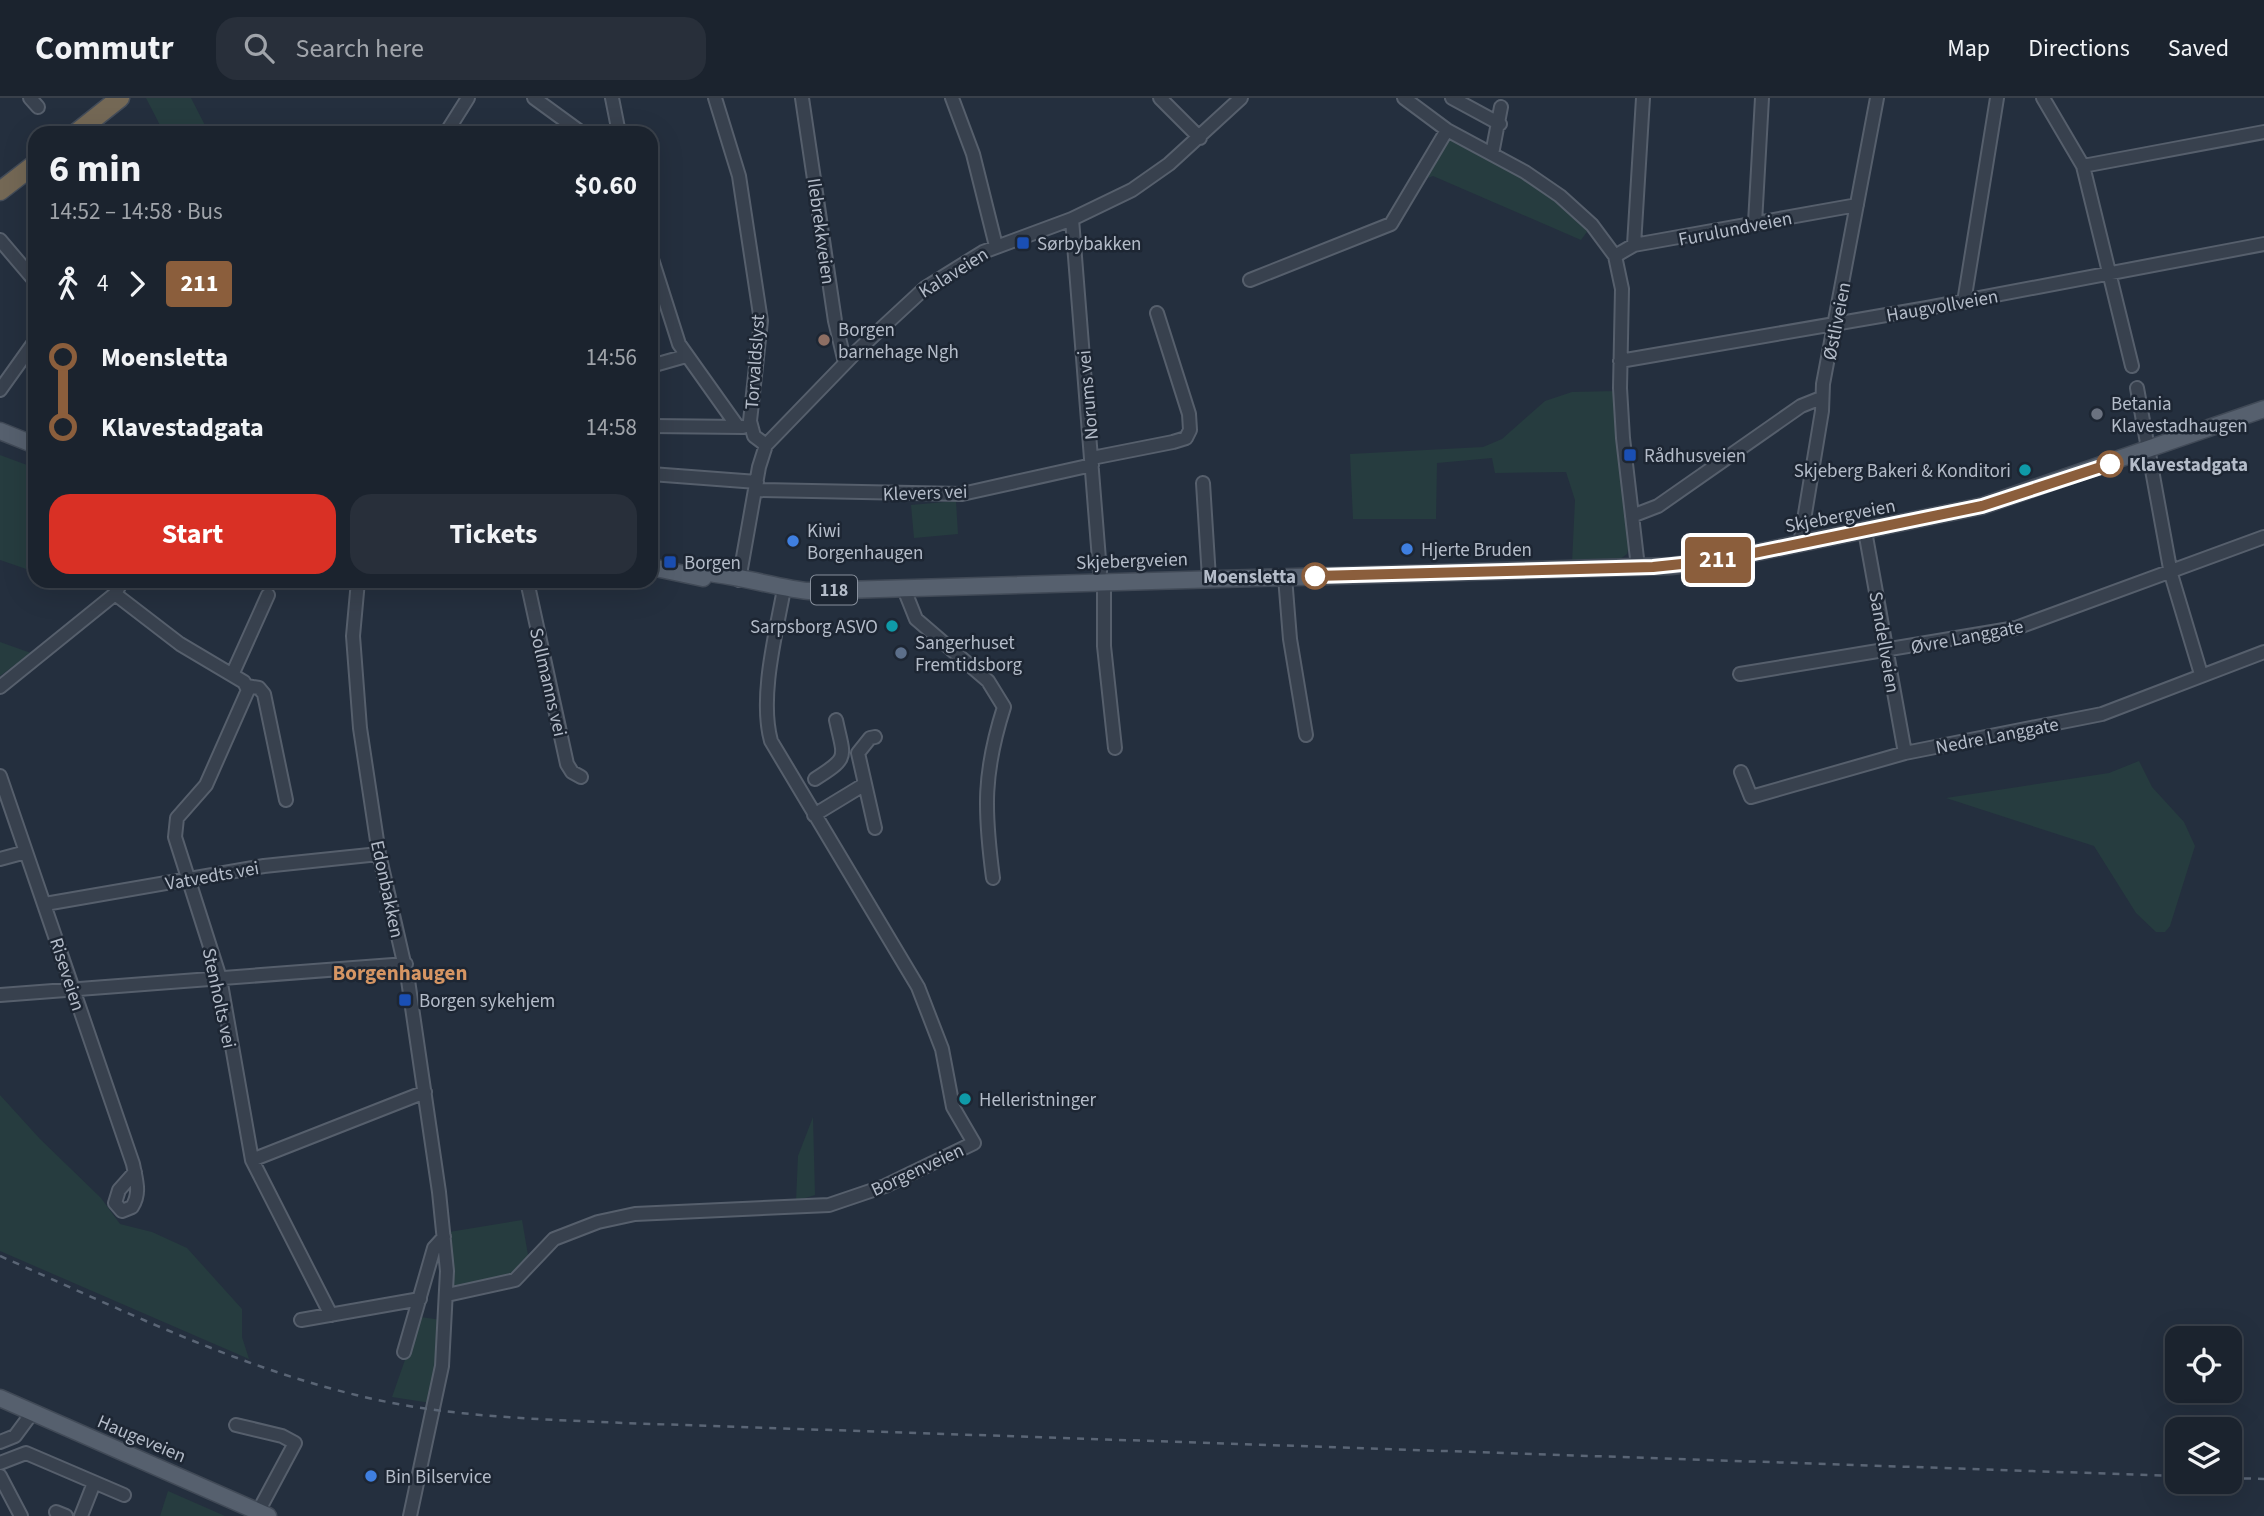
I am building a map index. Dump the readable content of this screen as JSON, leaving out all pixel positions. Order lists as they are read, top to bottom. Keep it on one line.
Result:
{"streets":{"main road":["Skjebergveien","118","Haugeveien"],"street":["Furulundveien","Ilebrekkveien","Kalaveien","Haugvollveien","Østliveien","Torvaldslyst","Norums vei","Klevers vei","Øvre Langgate","Sandellveien","Sollmanns vei","Nedre Langgate","Vatvedts vei","Edonbakken","Riseveien","Stenholts vei","Borgenveien"]},"crossings":[["Furulundveien","Østliveien"],["Ilebrekkveien","Kalaveien"],["Kalaveien","Torvaldslyst"],["Kalaveien","Norums vei"],["Haugvollveien","Østliveien"],["Østliveien","Skjebergveien"],["Norums vei","Klevers vei"],["Norums vei","Skjebergveien"],["Skjebergveien","Sandellveien"],["Skjebergveien","Borgenveien"],["Øvre Langgate","Sandellveien"],["Sandellveien","Nedre Langgate"],["Vatvedts vei","Edonbakken"],["Vatvedts vei","Riseveien"],["Vatvedts vei","Stenholts vei"],["Edonbakken","Borgenveien"]],"districts":["Borgenhaugen"],"places":{"transit":["Sørbybakken","Rådhusveien","Borgen","Borgen sykehjem"],"other":["Borgen barnehage Ngh","Betania Klavestadhaugen","Klavestadgata","Skjeberg Bakeri & Konditori","Kiwi Borgenhaugen","Hjerte Bruden","Moensletta","Sarpsborg ASVO","Sangerhuset Fremtidsborg","Helleristninger","Bin Bilservice"]},"lines":["bus line 211"],"page":{"header":"Commutr","search":"Search here","nav":["Map","Directions","Saved"],"on_map":"211","heading":["6 min","14:52 – 14:58 · Bus","$0.60"],"legs":["4","211"],"list":[{"name":"Moensletta","value":"14:56"},{"name":"Klavestadgata","value":"14:58"}],"buttons":["Start","Tickets"]}}
